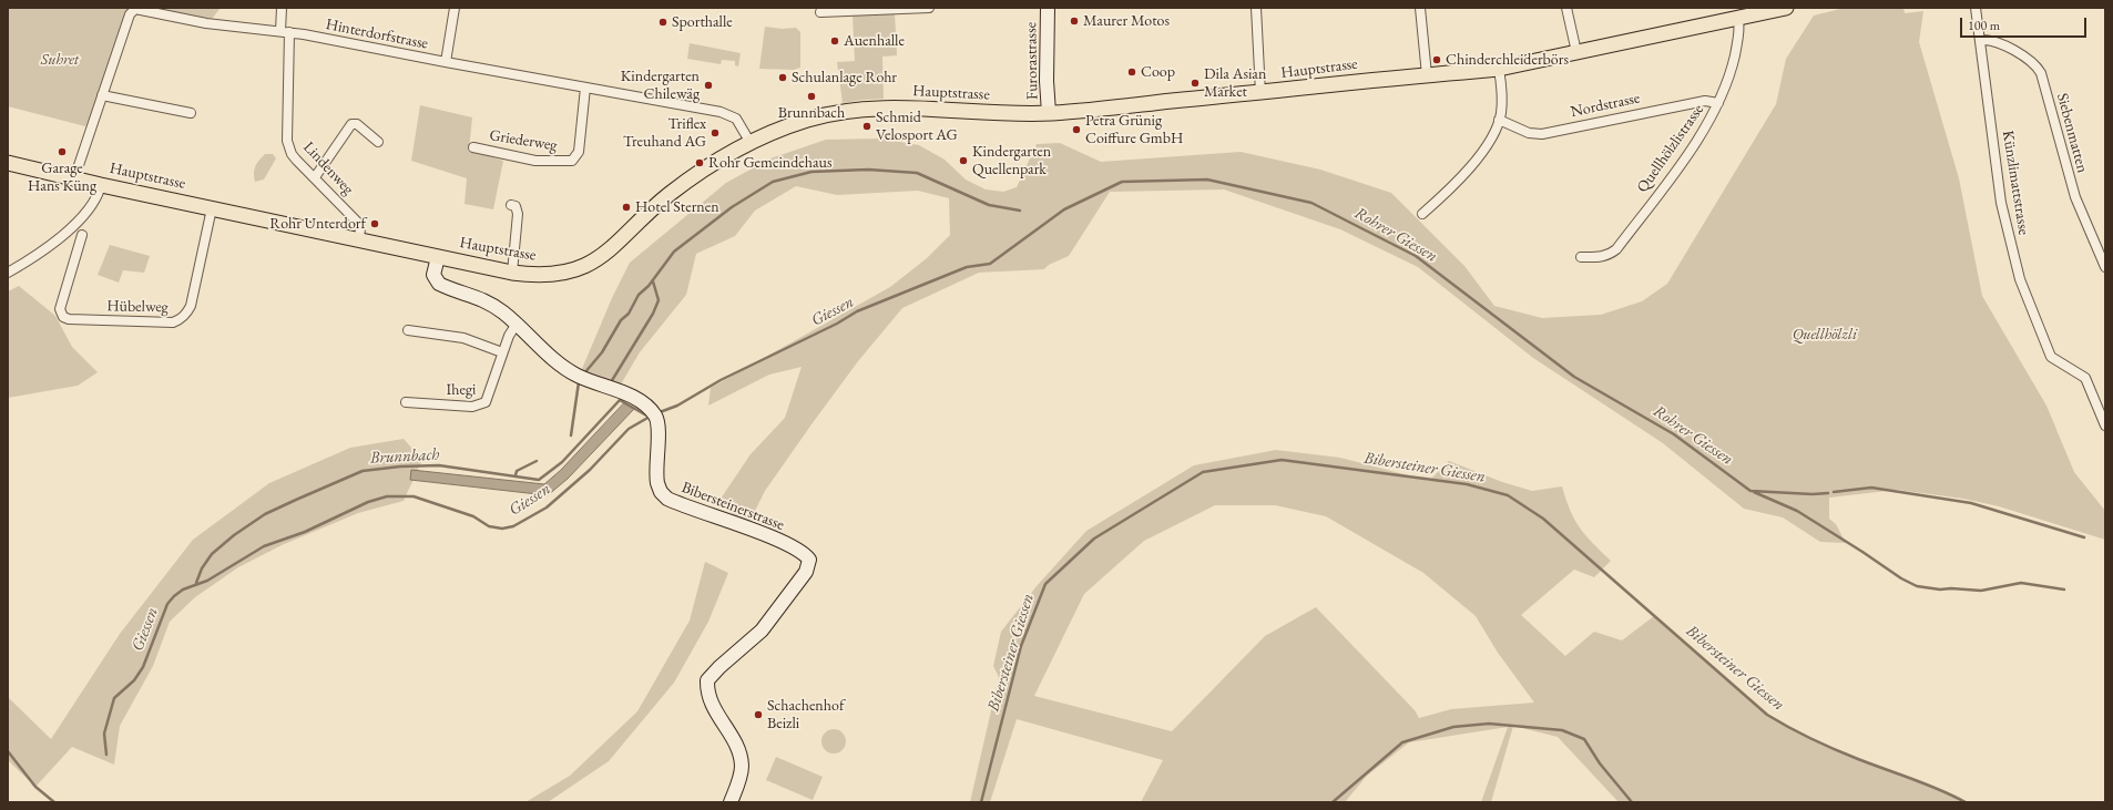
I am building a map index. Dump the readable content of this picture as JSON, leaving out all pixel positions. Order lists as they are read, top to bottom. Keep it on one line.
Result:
{"streets":{"main road":["Hauptstrasse"],"street":["Hinterdorfstrasse","Furorastrasse","Nordstrasse","Siebenmatten","Griederweg","Quellhölzlistrasse","Lindenweg","Künzlimattstrasse","Hübelweg","Ihegi","Bibersteinerstrasse"]},"crossings":[["Hinterdorfstrasse","Hauptstrasse"],["Hinterdorfstrasse","Griederweg"],["Hinterdorfstrasse","Lindenweg"],["Furorastrasse","Hauptstrasse"],["Hauptstrasse","Quellhölzlistrasse"],["Hauptstrasse","Lindenweg"],["Hauptstrasse","Hübelweg"],["Hauptstrasse","Bibersteinerstrasse"],["Nordstrasse","Quellhölzlistrasse"],["Siebenmatten","Künzlimattstrasse"],["Ihegi","Bibersteinerstrasse"]],"water":["Rohrer Giessen","Giessen","Brunnbach","Bibersteiner Giessen"],"parks":["Suhret","Quellhölzli"],"places":["Maurer Motos","Sporthalle","Auenhalle","Chinderchleiderbörs","Coop","Schulanlage Rohr","Dila Asian Market","Kindergarten Chilewäg","Brunnbach","Schmid Velosport AG","Petra Grünig Coiffure GmbH","Triflex Treuhand AG","Garage Hans Küng","Kindergarten Quellenpark","Rohr Gemeindehaus","Hotel Sternen","Rohr Unterdorf","Schachenhof Beizli"],"scale_bar":"100 m"}
